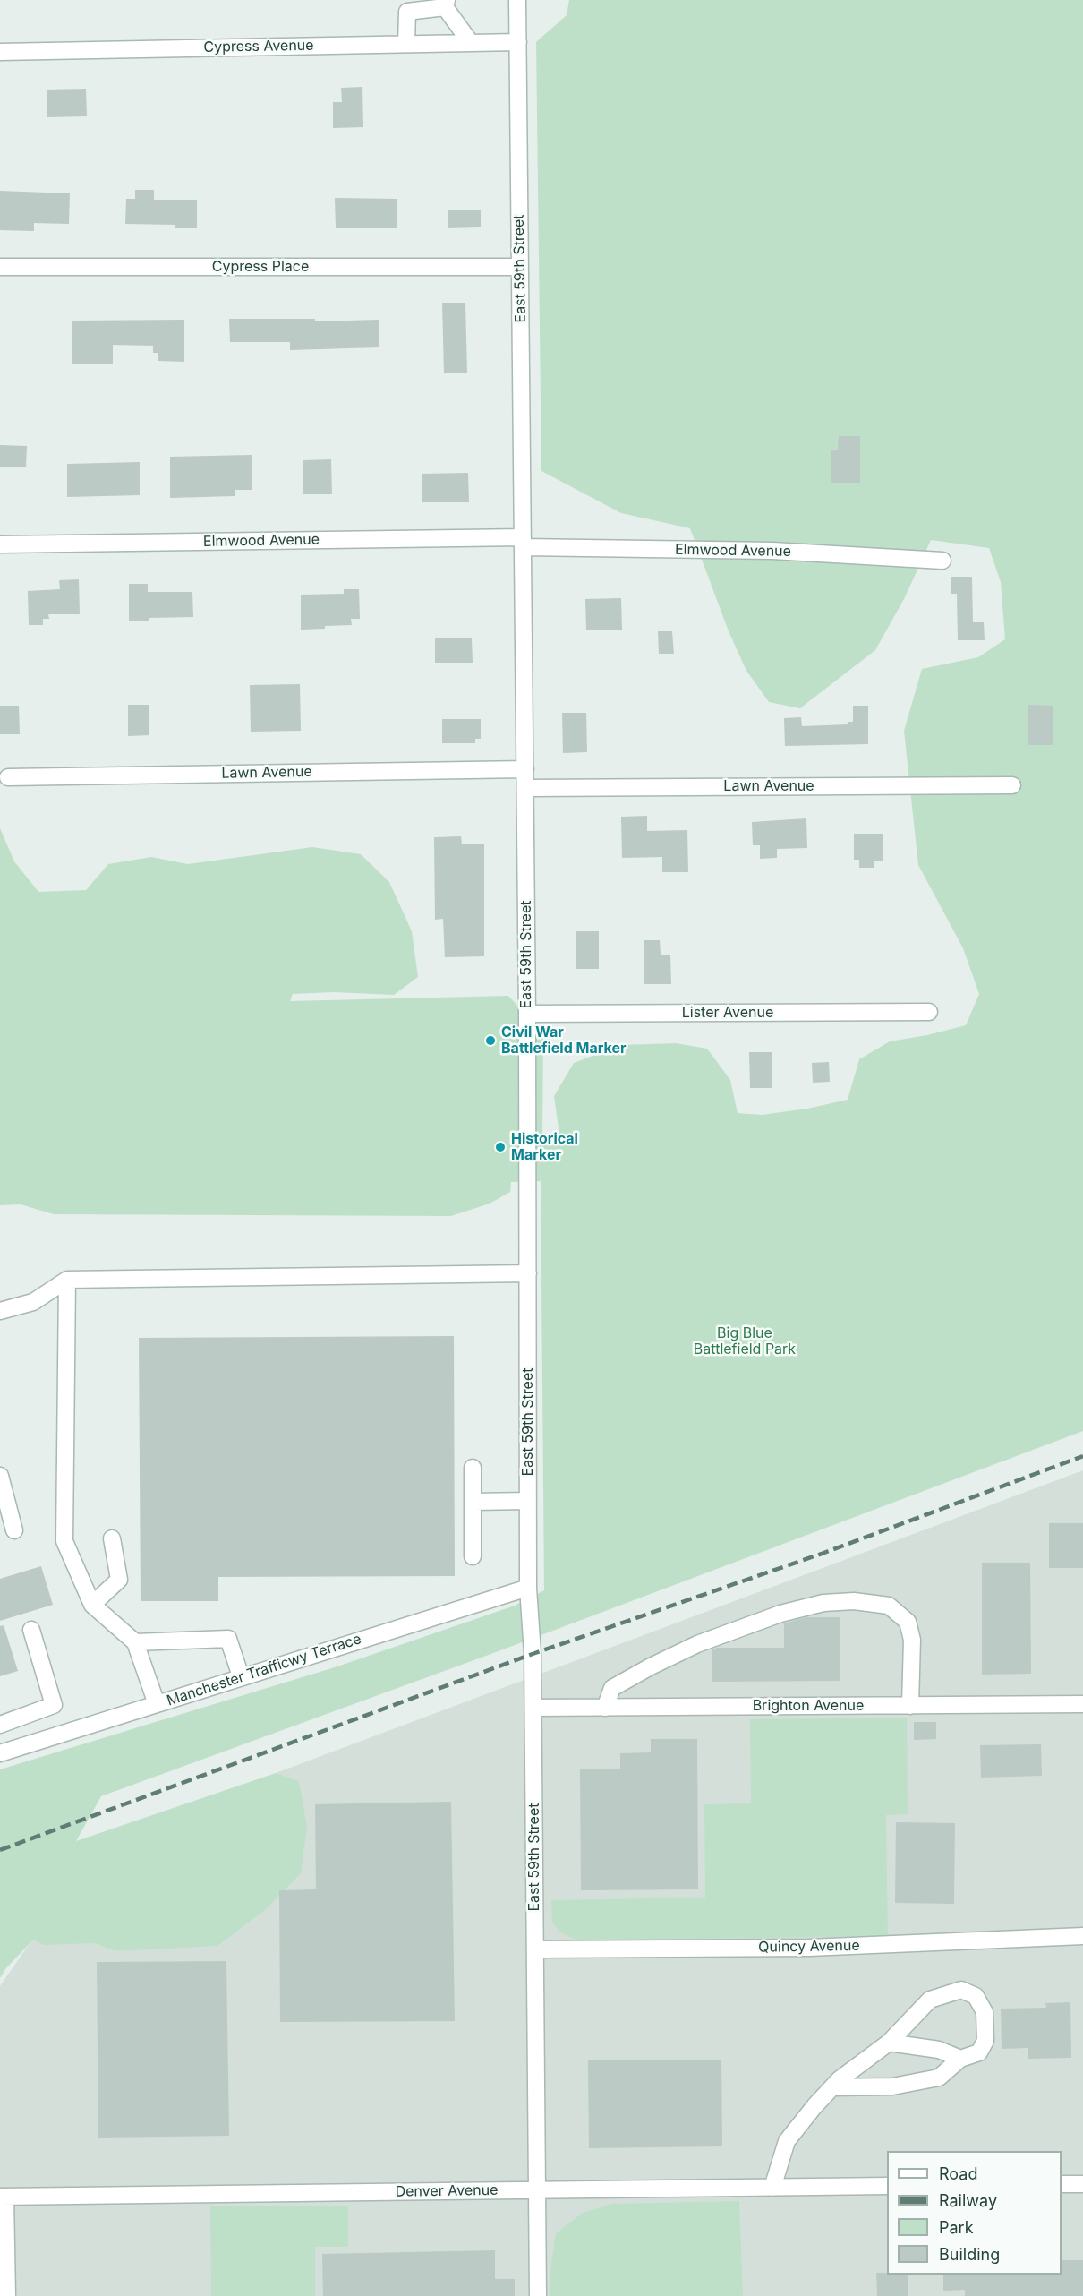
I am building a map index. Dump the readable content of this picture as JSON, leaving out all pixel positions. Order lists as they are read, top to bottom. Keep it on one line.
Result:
{"streets":{"street":["Cypress Avenue","Cypress Place","East 59th Street","Elmwood Avenue","Lawn Avenue","Lister Avenue","Manchester Trafficwy Terrace","Brighton Avenue","Quincy Avenue","Denver Avenue"]},"crossings":[["Cypress Avenue","East 59th Street"],["Cypress Place","East 59th Street"],["East 59th Street","Elmwood Avenue"],["East 59th Street","Lawn Avenue"],["East 59th Street","Lister Avenue"],["East 59th Street","Manchester Trafficwy Terrace"],["East 59th Street","Brighton Avenue"],["East 59th Street","Quincy Avenue"],["East 59th Street","Denver Avenue"]],"parks":["Big Blue Battlefield Park"],"places":["Civil War Battlefield Marker","Historical Marker"],"legend":["Road","Railway","Park","Building"]}
